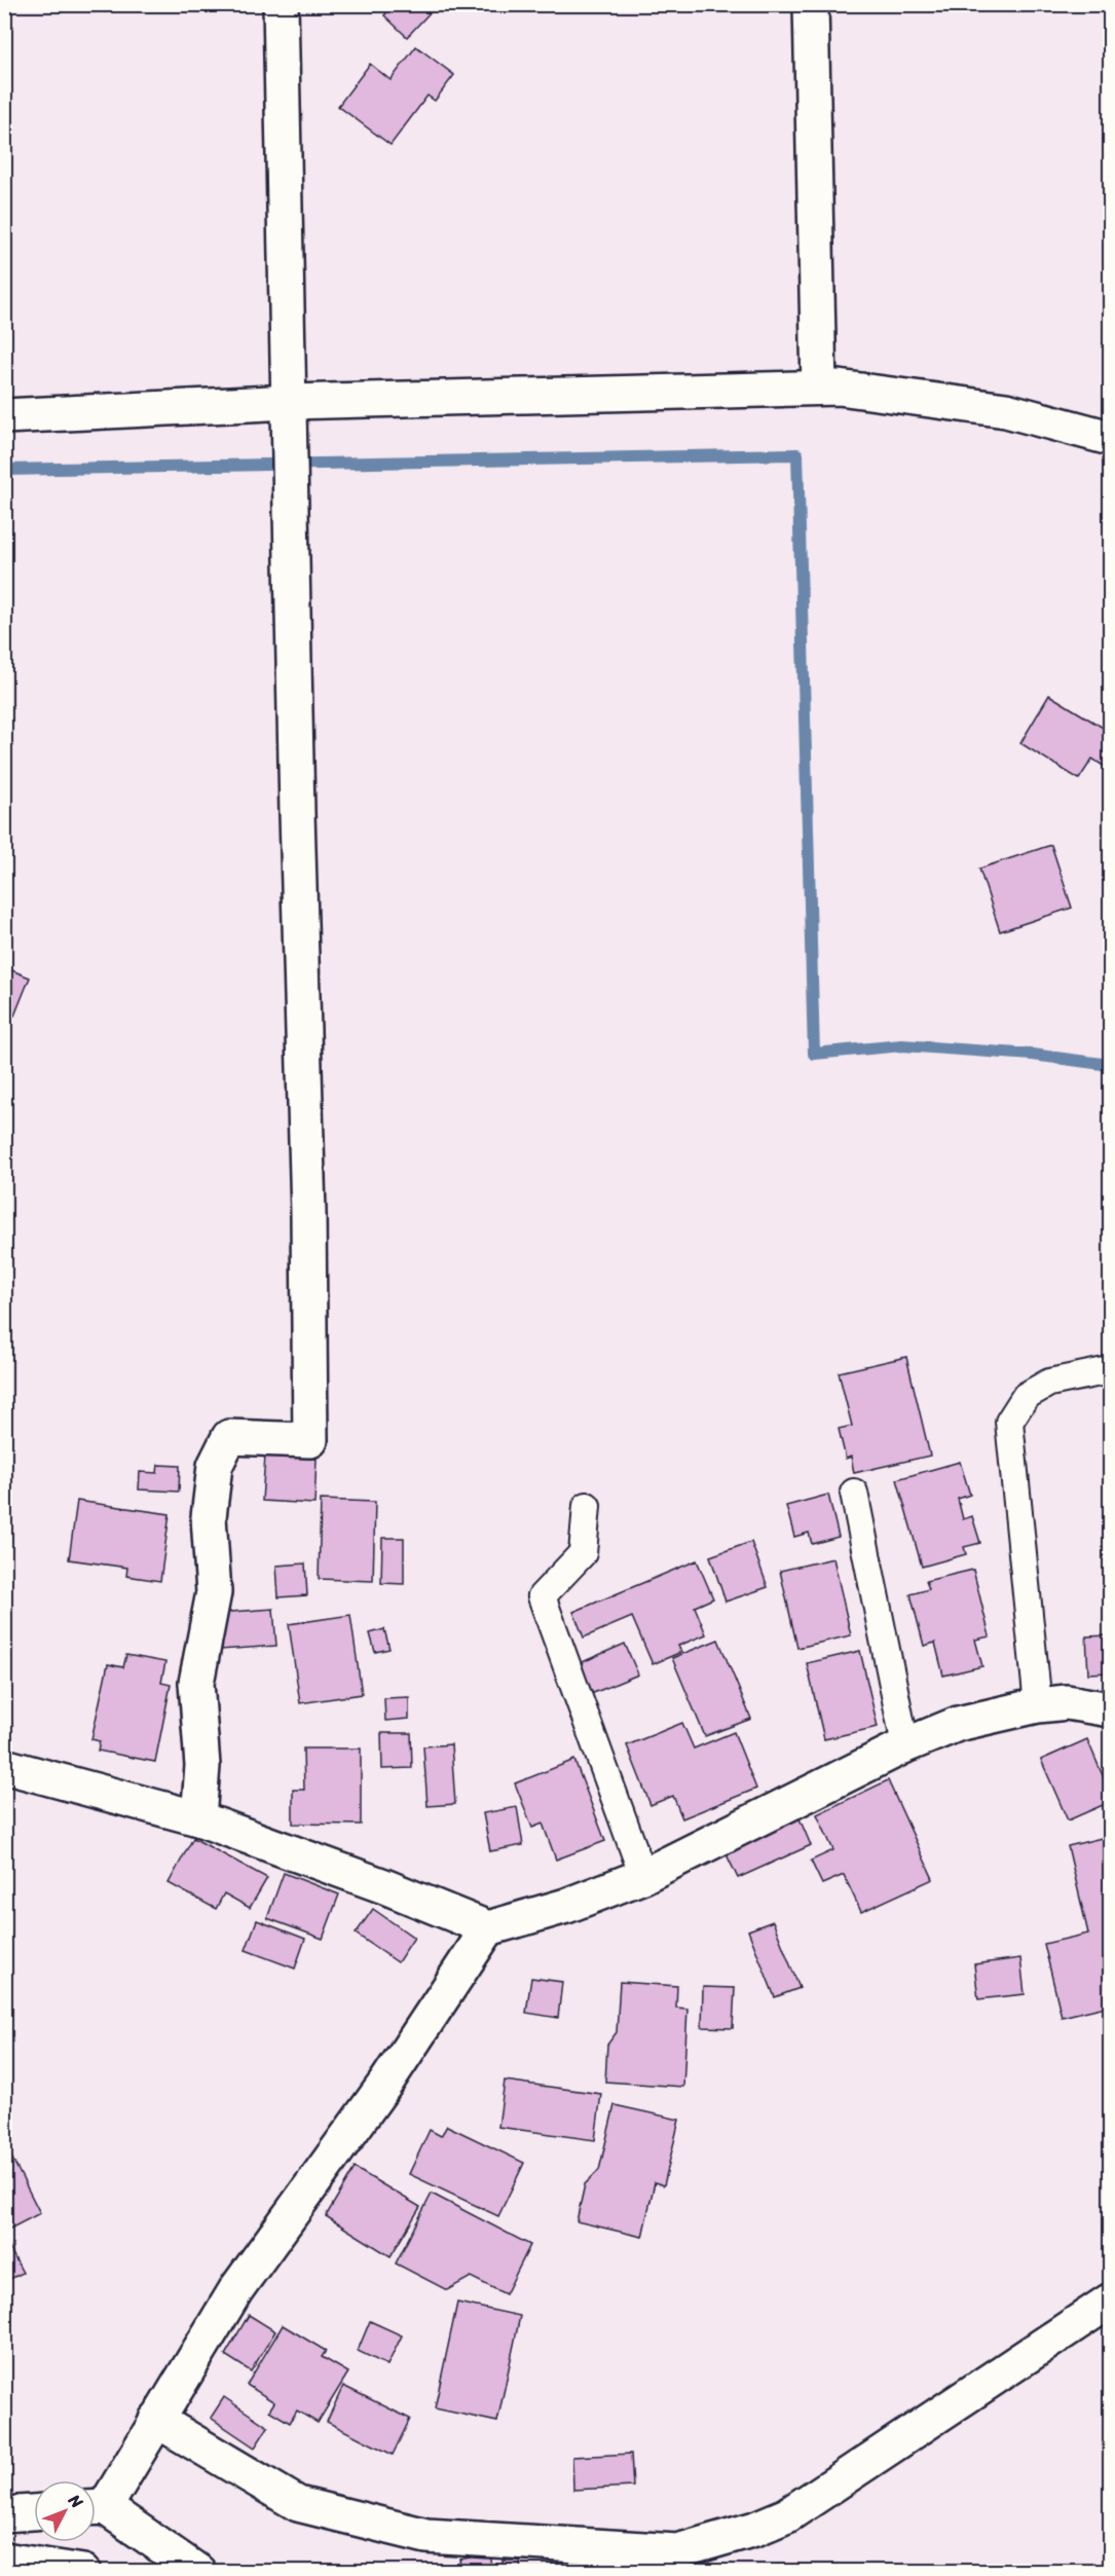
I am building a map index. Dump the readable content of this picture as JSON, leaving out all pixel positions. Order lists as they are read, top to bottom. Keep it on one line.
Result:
{"north":"top right"}
